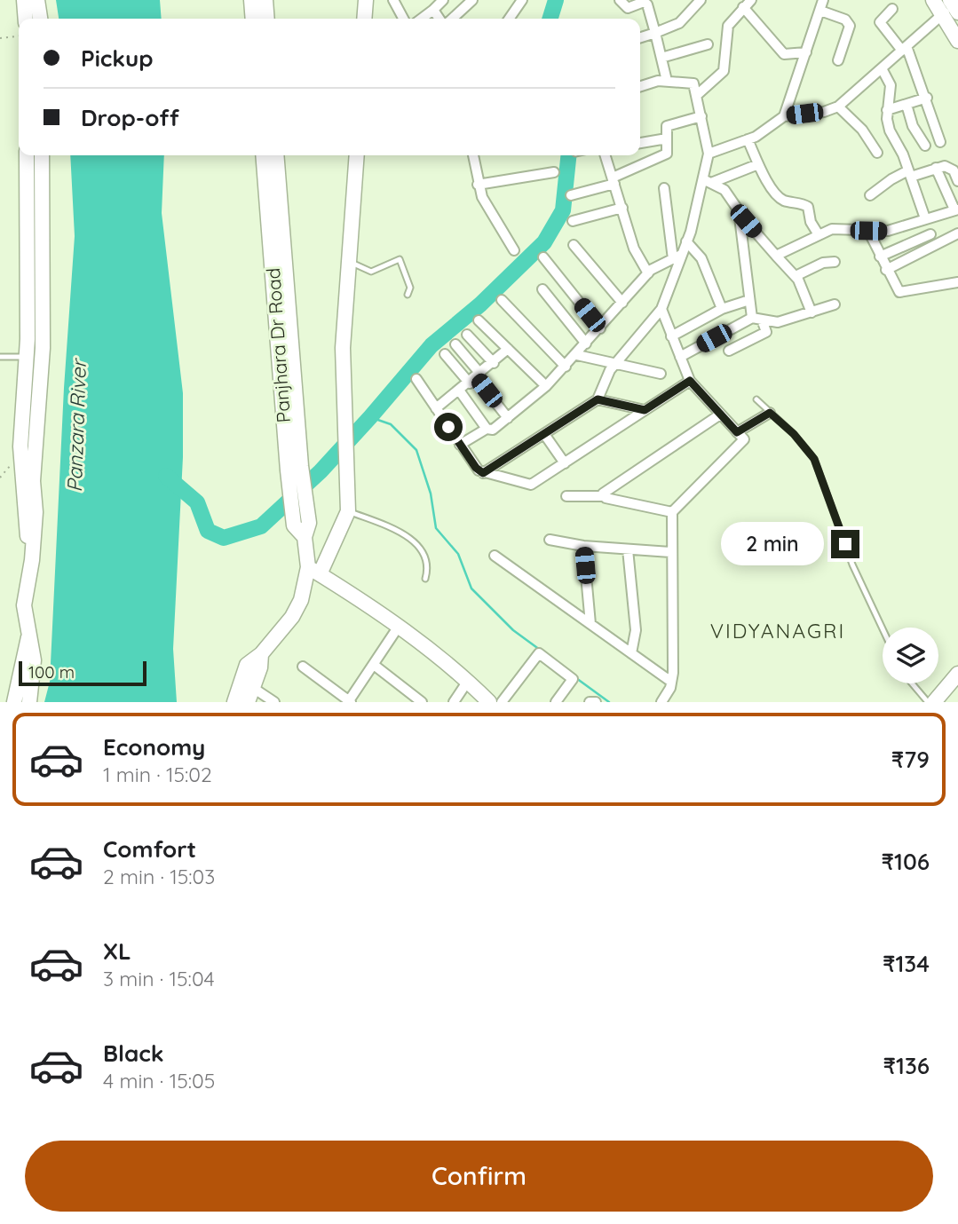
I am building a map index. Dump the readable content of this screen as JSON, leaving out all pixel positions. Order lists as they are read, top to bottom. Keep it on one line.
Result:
{"streets":{"street":["Panjhara Dr Road"]},"districts":["VIDYANAGRI"],"water":["Panzara River"],"scale_bar":"100 m","page":{"banner":["Pickup","Drop-off"],"bubble":"2 min","scale":"100 m","list":[{"name":"Economy","note":"1 min · 15:02","value":"₹79"},{"name":"Comfort","note":"2 min · 15:03","value":"₹106"},{"name":"XL","note":"3 min · 15:04","value":"₹134"},{"name":"Black","note":"4 min · 15:05","value":"₹136"}],"buttons":"Confirm"}}
